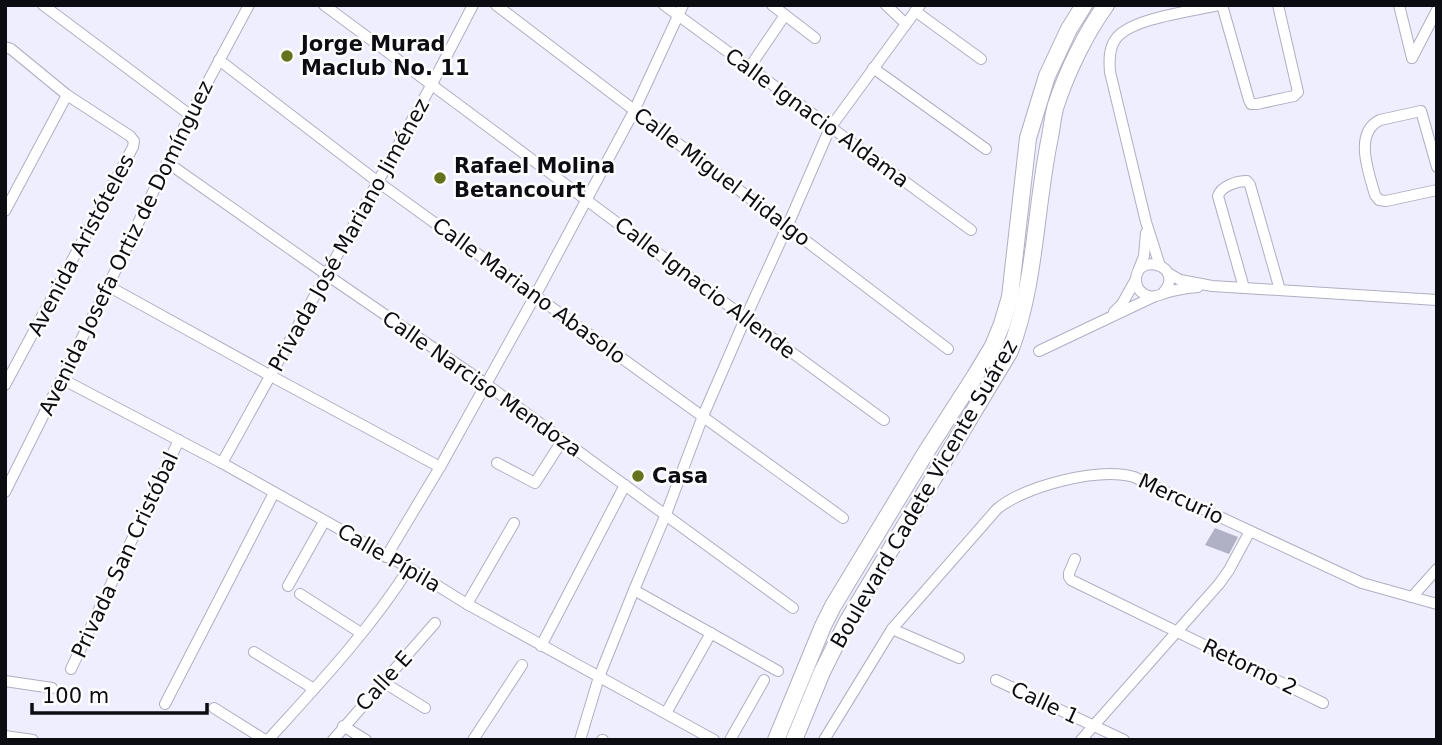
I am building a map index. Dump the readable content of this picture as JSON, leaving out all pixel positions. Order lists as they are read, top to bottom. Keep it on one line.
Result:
{"streets":{"main road":["Boulevard Cadete Vicente Suárez"],"street":["Calle Ignacio Aldama","Calle Miguel Hidalgo","Privada José Mariano Jiménez","Avenida Aristóteles","Avenida Josefa Ortiz de Domínguez","Calle Ignacio Allende","Calle Mariano Abasolo","Calle Narciso Mendoza","Mercurio","Privada San Cristóbal","Calle Pípila","Retorno 2","Calle E","Calle 1"]},"crossings":[["Privada José Mariano Jiménez","Calle Ignacio Allende"],["Privada José Mariano Jiménez","Calle Mariano Abasolo"],["Privada José Mariano Jiménez","Calle Narciso Mendoza"],["Privada José Mariano Jiménez","Calle Pípila"],["Avenida Josefa Ortiz de Domínguez","Calle Mariano Abasolo"],["Avenida Josefa Ortiz de Domínguez","Calle Narciso Mendoza"],["Avenida Josefa Ortiz de Domínguez","Calle Pípila"],["Privada San Cristóbal","Calle Pípila"]],"places":["Jorge Murad Maclub No. 11","Rafael Molina Betancourt","Casa"],"scale_bar":"100 m"}
